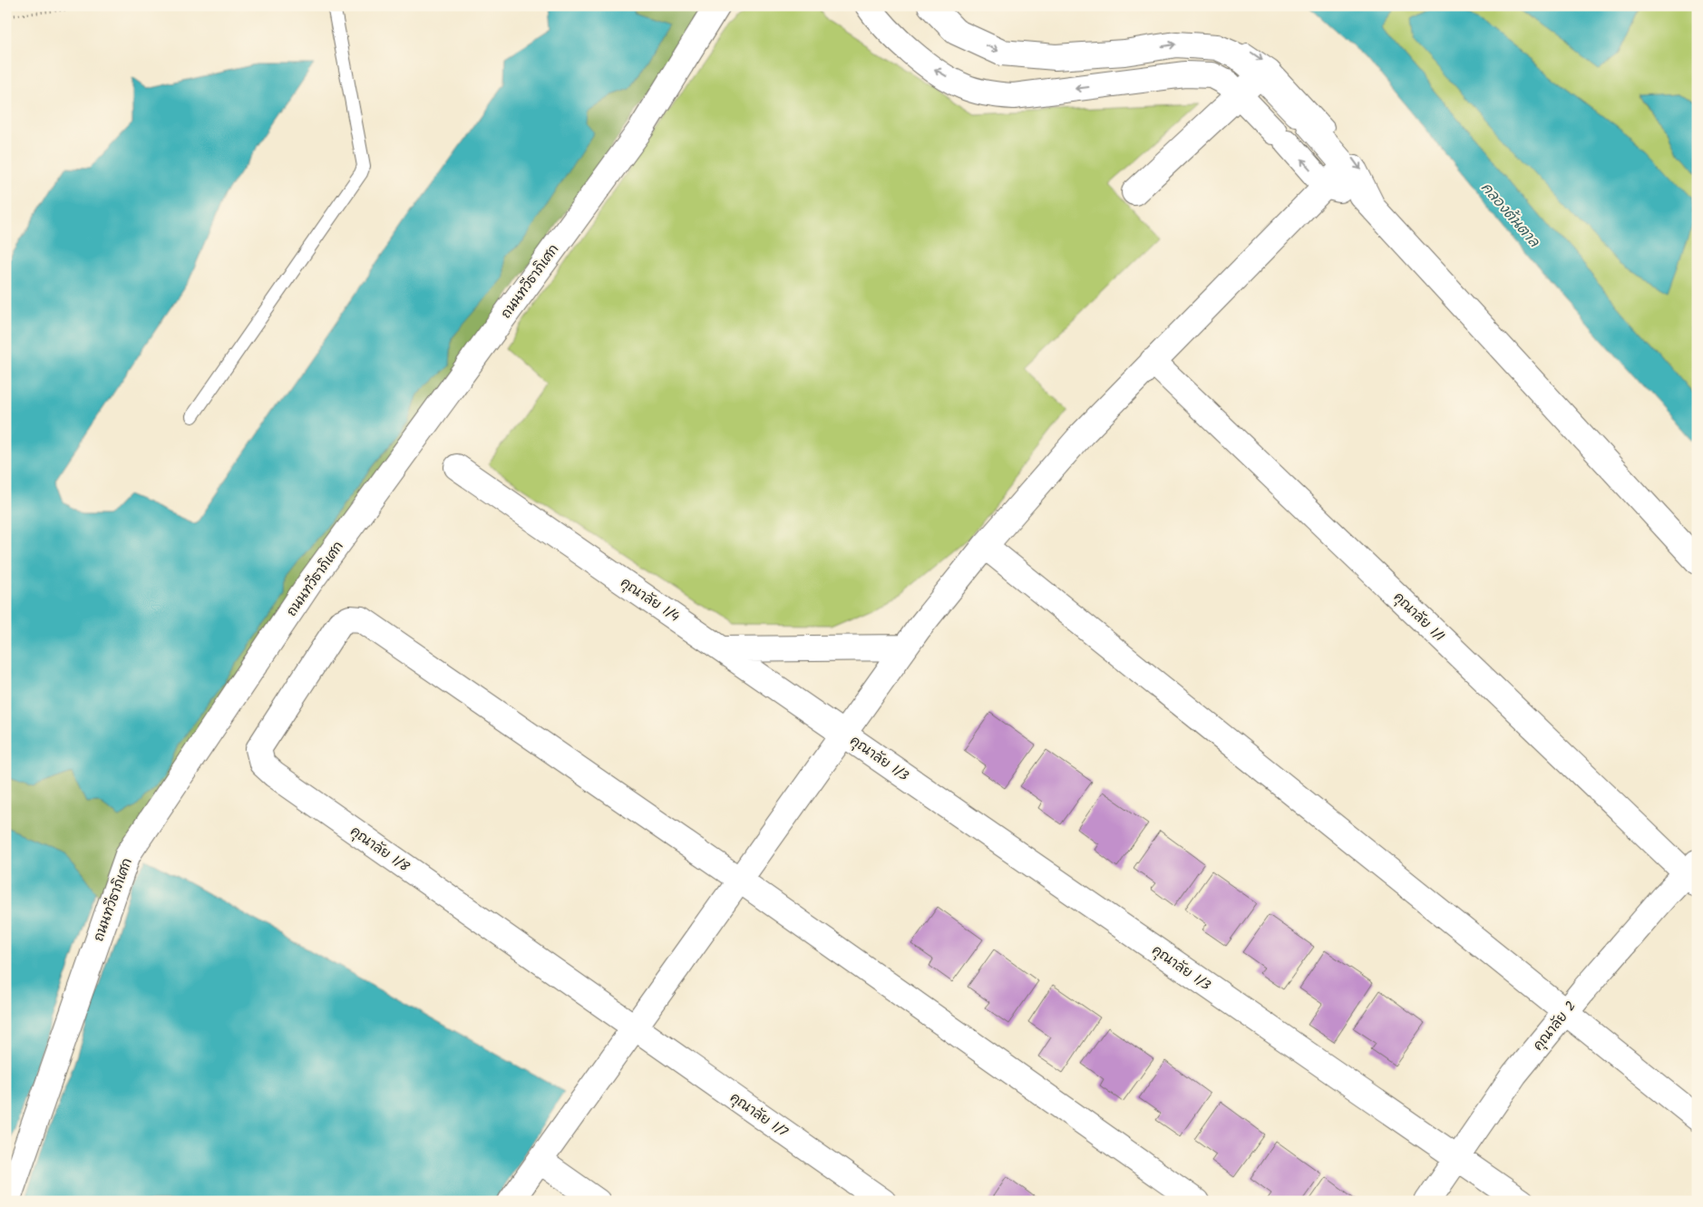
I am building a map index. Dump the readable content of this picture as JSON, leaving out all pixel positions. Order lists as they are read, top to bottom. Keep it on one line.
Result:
{"streets":{"street":["ถนนทวีธาภิเศก","คุณาลัย 1/4","คุณาลัย 1/1","คุณาลัย 1/3","คุณาลัย 1/8","คุณาลัย 2","คุณาลัย 1/7"]},"crossings":[["คุณาลัย 1/4","คุณาลัย 1/3"],["คุณาลัย 1/1","คุณาลัย 2"],["คุณาลัย 1/3","คุณาลัย 2"],["คุณาลัย 1/8","คุณาลัย 1/7"]],"water":["คลองต้นตาล"]}
